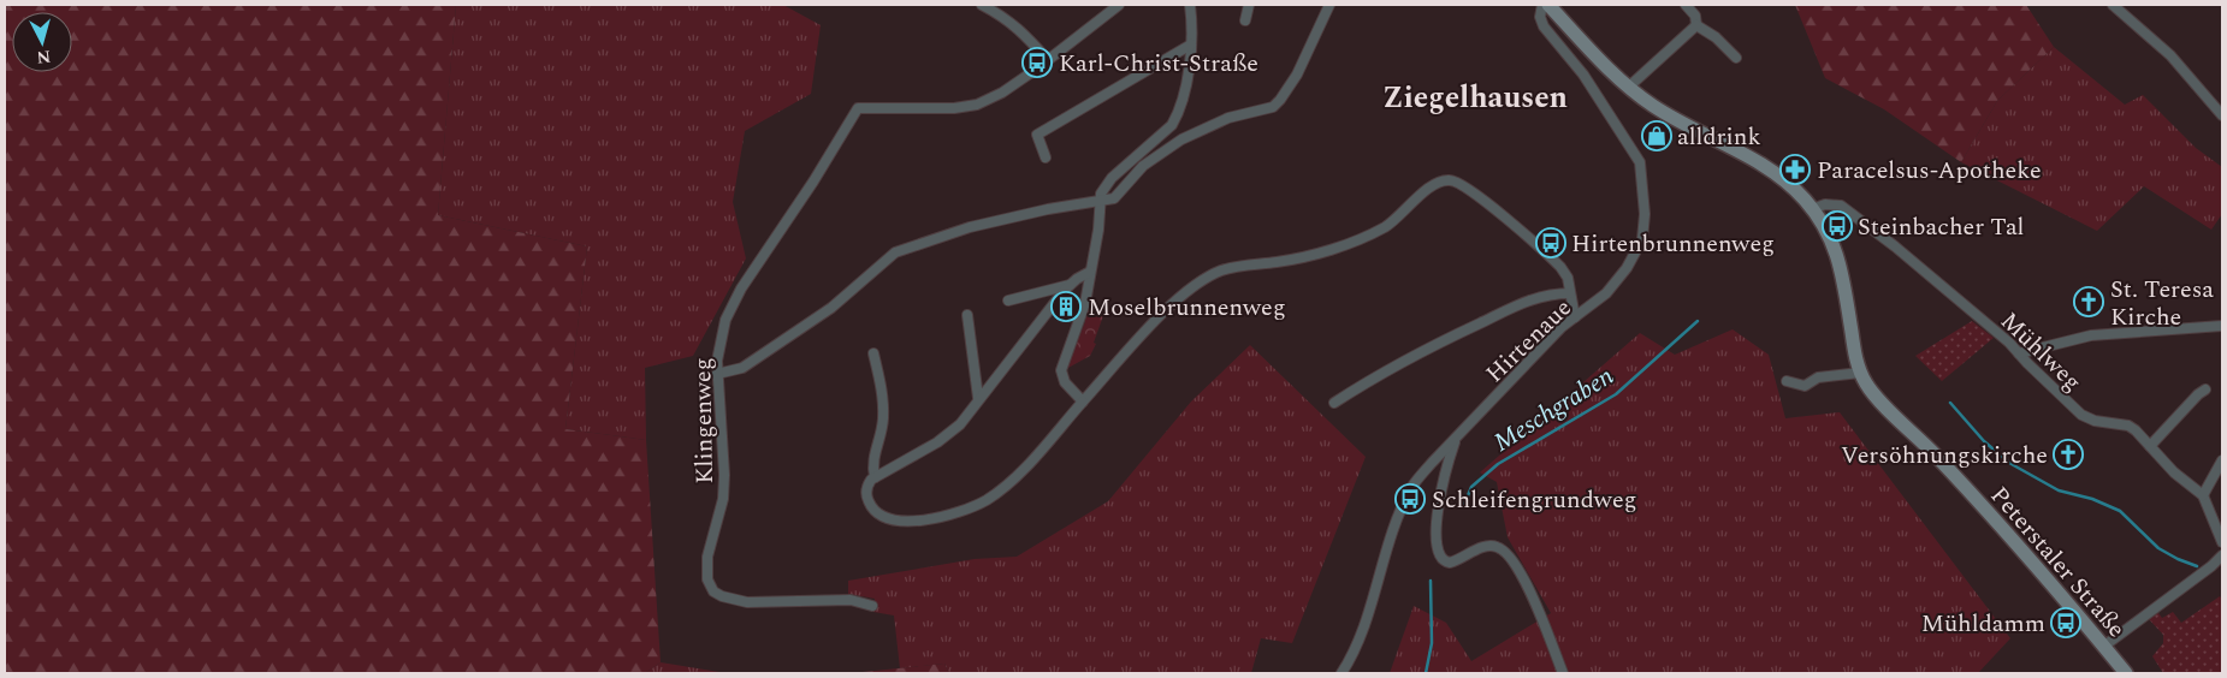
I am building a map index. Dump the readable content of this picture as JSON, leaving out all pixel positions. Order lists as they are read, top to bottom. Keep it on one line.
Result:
{"streets":{"main road":["Peterstaler Straße"],"street":["Hirtenaue","Mühlweg","Klingenweg"]},"crossings":[["Mühlweg","Peterstaler Straße"]],"districts":["Ziegelhausen"],"water":["Meschgraben"],"places":{"bus stop":["Karl-Christ-Straße","Steinbacher Tal","Hirtenbrunnenweg","Schleifengrundweg","Mühldamm"],"shop":["alldrink"],"pharmacy":["Paracelsus-Apotheke"],"church":["St. Teresa Kirche","Versöhnungskirche"],"building":["Moselbrunnenweg"]},"north":"bottom"}
